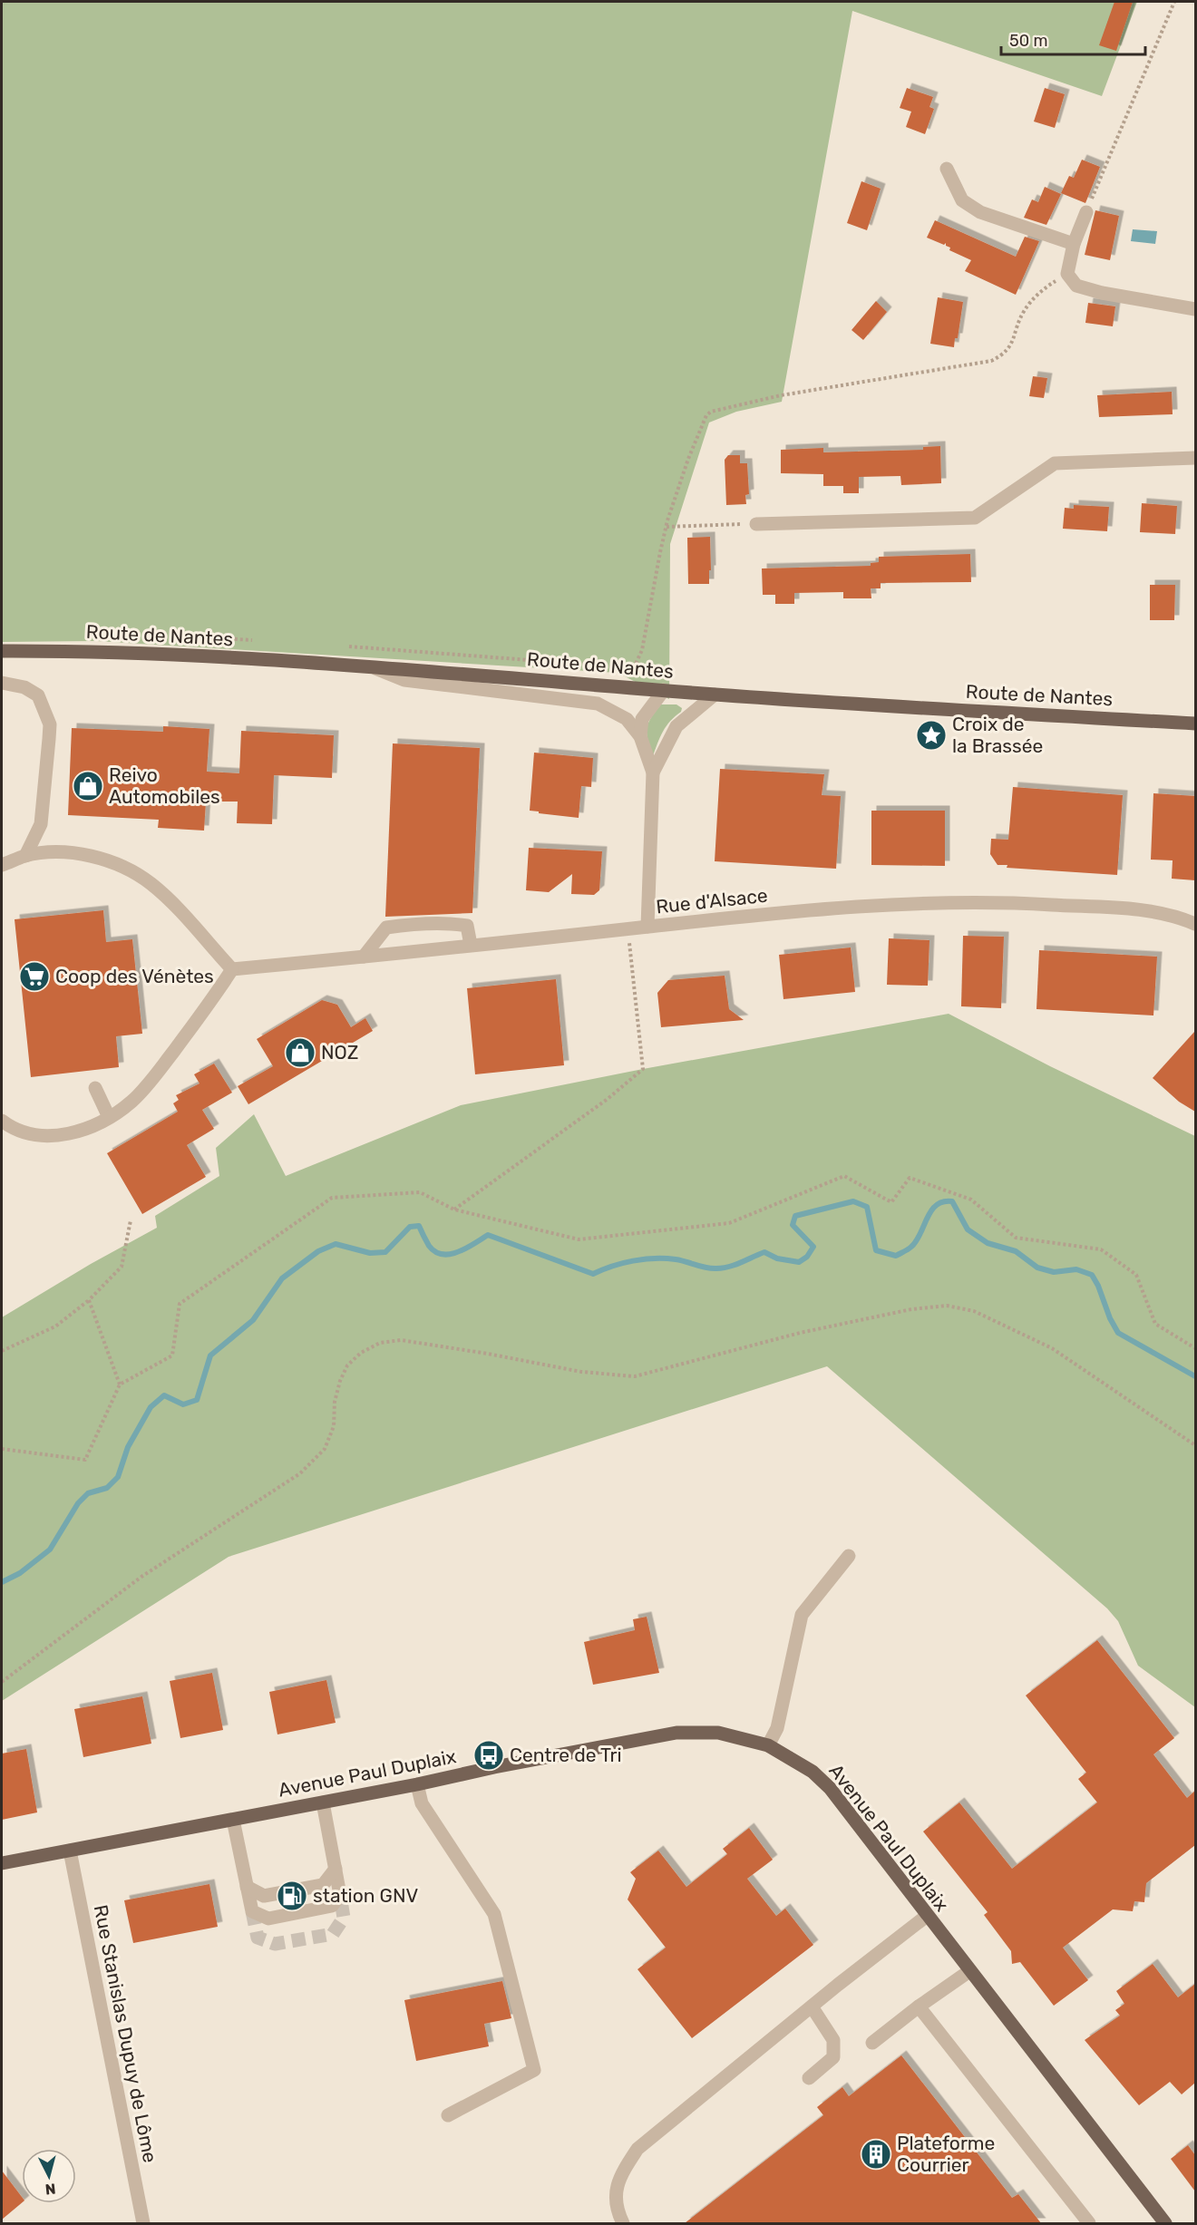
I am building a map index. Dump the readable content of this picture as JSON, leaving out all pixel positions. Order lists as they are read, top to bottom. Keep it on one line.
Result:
{"streets":{"main road":["Route de Nantes","Avenue Paul Duplaix"],"street":["Rue d'Alsace","Rue Stanislas Dupuy de Lôme"]},"crossings":[["Avenue Paul Duplaix","Rue Stanislas Dupuy de Lôme"]],"places":{"place":["Croix de la Brassée"],"shop":["Reivo Automobiles","NOZ"],"supermarket":["Coop des Vénètes"],"bus stop":["Centre de Tri"],"fuel station":["station GNV"],"building":["Plateforme Courrier"]},"scale_bar":"50 m","north":"bottom"}
